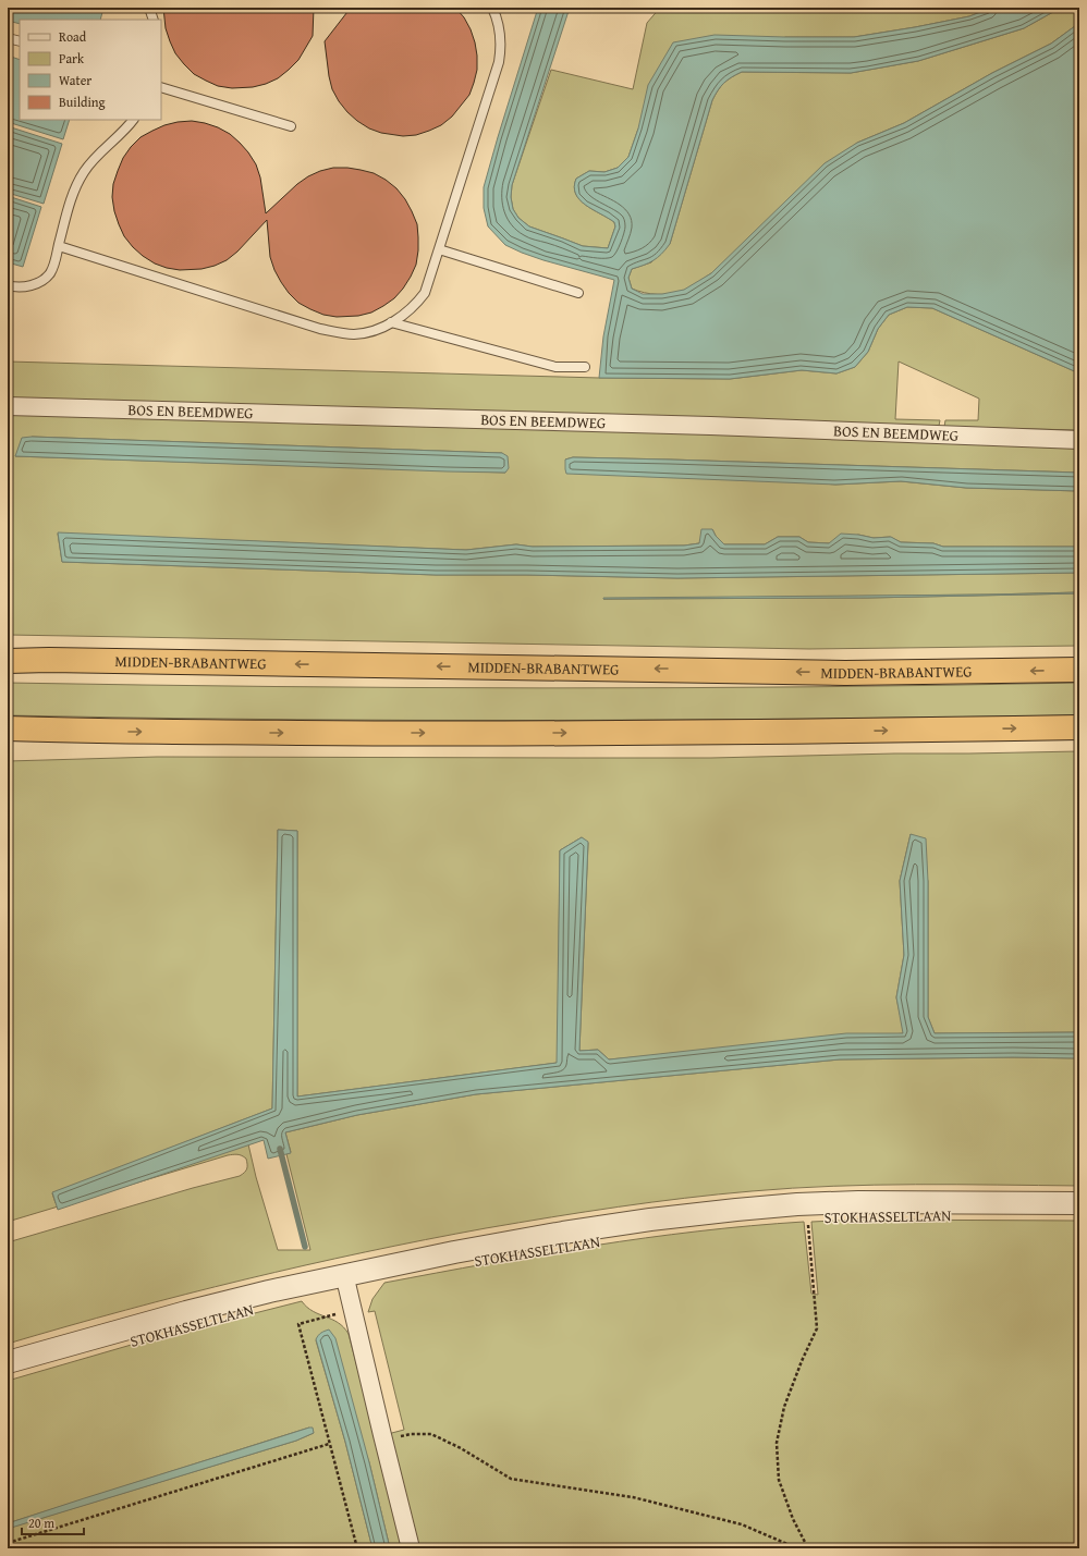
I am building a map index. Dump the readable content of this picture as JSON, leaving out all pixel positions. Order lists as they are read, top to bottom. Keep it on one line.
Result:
{"streets":{"highway":["MIDDEN-BRABANTWEG"],"street":["BOS EN BEEMDWEG","STOKHASSELTLAAN"]},"legend":["Road","Park","Water","Building"],"scale_bar":"20 m"}
